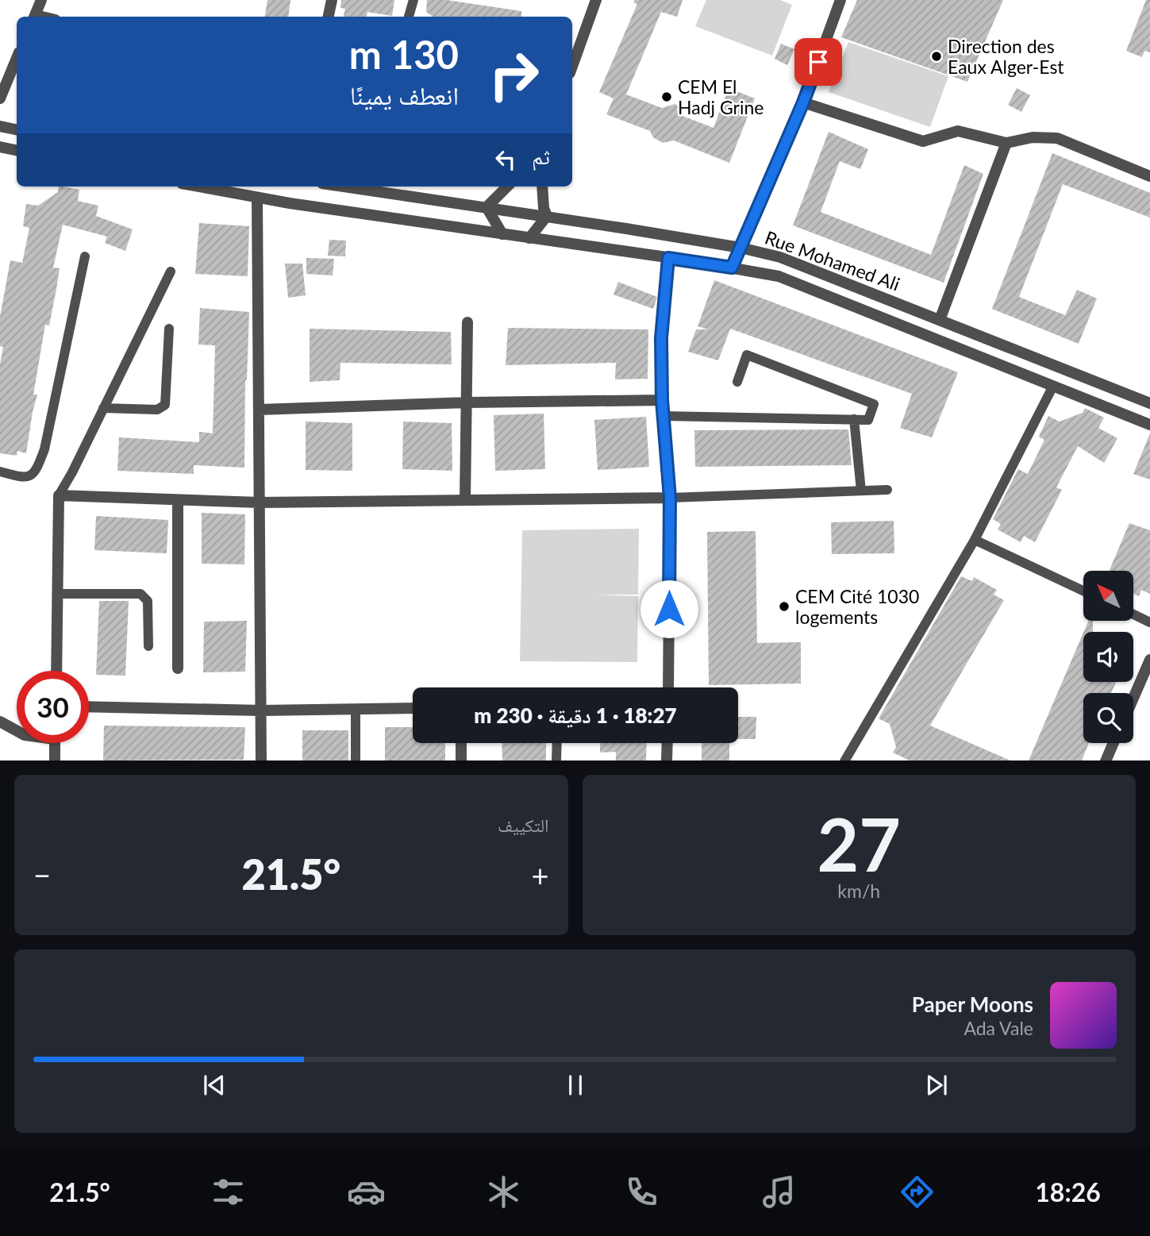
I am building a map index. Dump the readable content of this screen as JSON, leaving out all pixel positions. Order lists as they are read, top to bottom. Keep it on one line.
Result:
{"streets":{"street":["Rue Mohamed Ali"]},"places":["Direction des Eaux Alger-Est","CEM El Hadj Grine","CEM Cité 1030 logements"],"north":"top left","page":{"turn":["130 m","انعطف يمينًا"],"then":"ثم","limit":"30","trip":"18:27 · 1 دقيقة · 230 m","tile":[["27","km/h"],"التكييف"],"heat":["−","21.5°","+"],"song":["Paper Moons","Ada Vale"],"tabs":["18:26","21.5°"]}}
